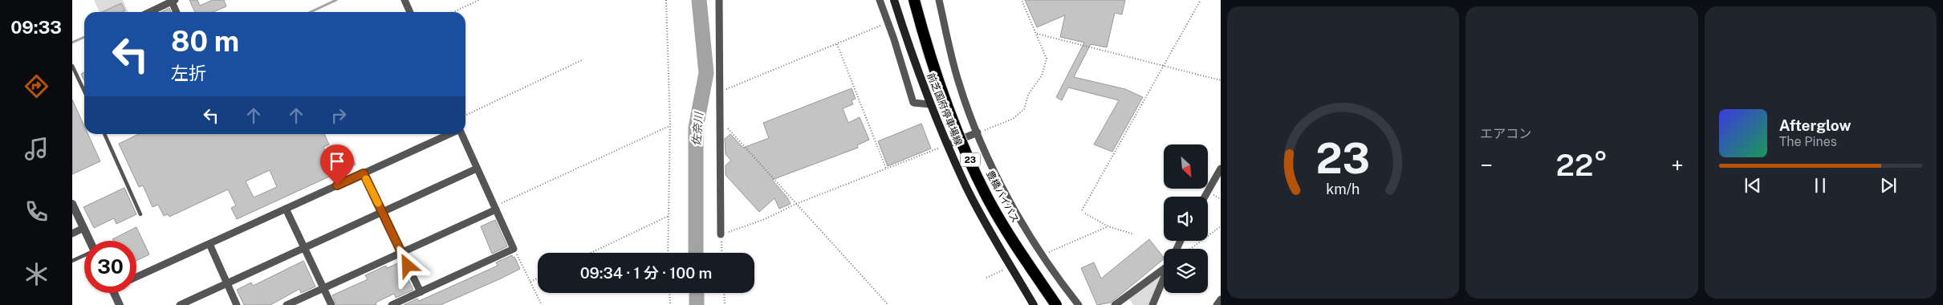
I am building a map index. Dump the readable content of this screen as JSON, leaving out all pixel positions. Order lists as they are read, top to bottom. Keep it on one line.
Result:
{"streets":{"highway":["23","豊橋バイパス"],"main road":["前芝国府停車場線"]},"water":["佐奈川"],"north":"bottom right","page":{"tabs":"09:33","tile":"エアコン","turn":["80 m","左折"],"song":["Afterglow","The Pines"],"heat":["−","22°","+"],"limit":"30","trip":"09:34 · 1 分 · 100 m","gauge":["23","km/h"]}}
